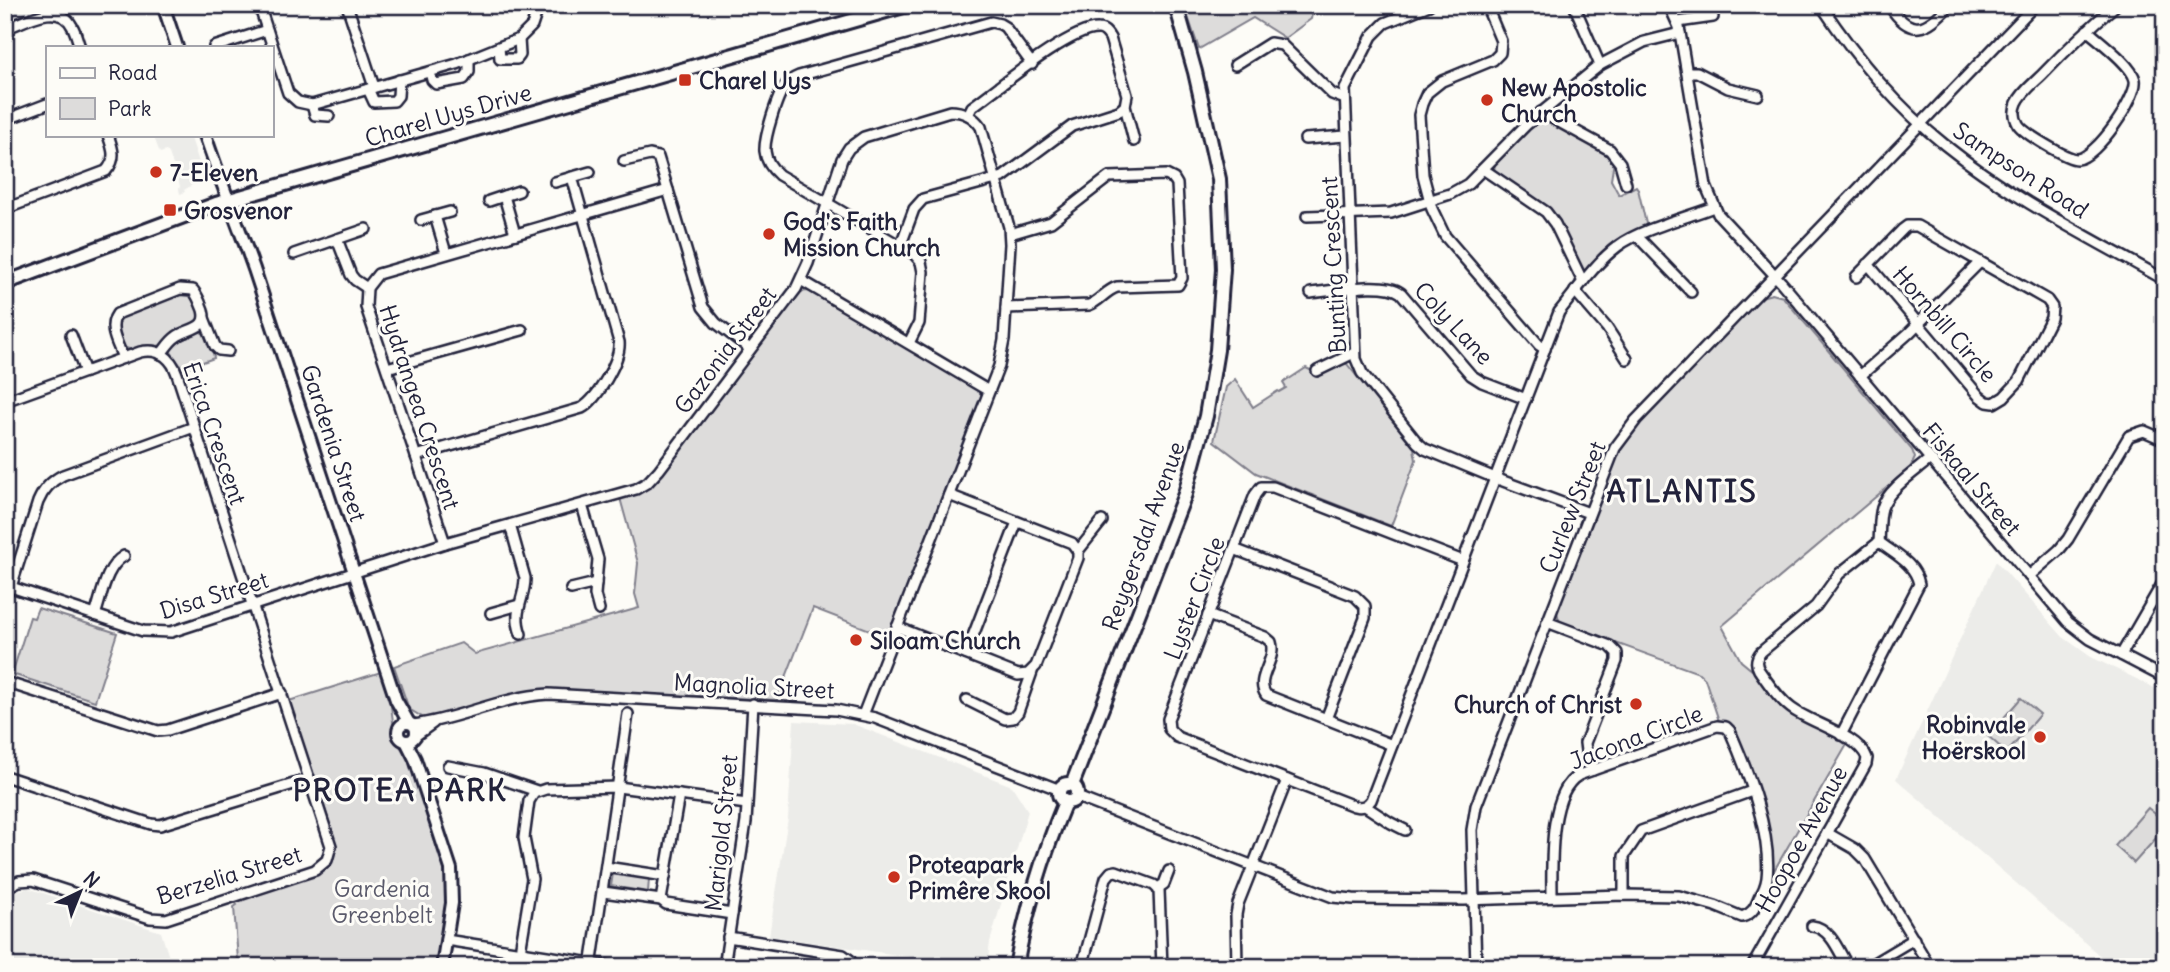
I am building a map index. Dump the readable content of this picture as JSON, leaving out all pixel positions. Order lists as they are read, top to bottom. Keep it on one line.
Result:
{"streets":{"main road":["Charel Uys Drive","Reygersdal Avenue"],"street":["Sampson Road","Bunting Crescent","Coly Lane","Hornbill Circle","Gazonia Street","Hydrangea Crescent","Erica Crescent","Gardenia Street","Fiskaal Street","Curlew Street","Disa Street","Lyster Circle","Magnolia Street","Jacona Circle","Marigold Street","Hoopoe Avenue","Berzelia Street"]},"crossings":[["Charel Uys Drive","Gardenia Street"],["Sampson Road","Curlew Street"],["Bunting Crescent","Coly Lane"],["Bunting Crescent","Curlew Street"],["Gazonia Street","Hydrangea Crescent"],["Gazonia Street","Gardenia Street"],["Gazonia Street","Disa Street"],["Erica Crescent","Disa Street"],["Erica Crescent","Berzelia Street"],["Gardenia Street","Disa Street"],["Gardenia Street","Magnolia Street"],["Fiskaal Street","Curlew Street"],["Curlew Street","Magnolia Street"],["Curlew Street","Jacona Circle"],["Reygersdal Avenue","Magnolia Street"],["Disa Street","Berzelia Street"],["Magnolia Street","Jacona Circle"],["Magnolia Street","Marigold Street"]],"districts":["ATLANTIS","PROTEA PARK"],"parks":["Gardenia Greenbelt"],"places":{"transit":["Charel Uys","Grosvenor"],"other":["New Apostolic Church","7-Eleven","God's Faith Mission Church","Siloam Church","Church of Christ","Robinvale Hoërskool","Proteapark Primêre Skool"]},"legend":["Road","Park"],"north":"top right"}
